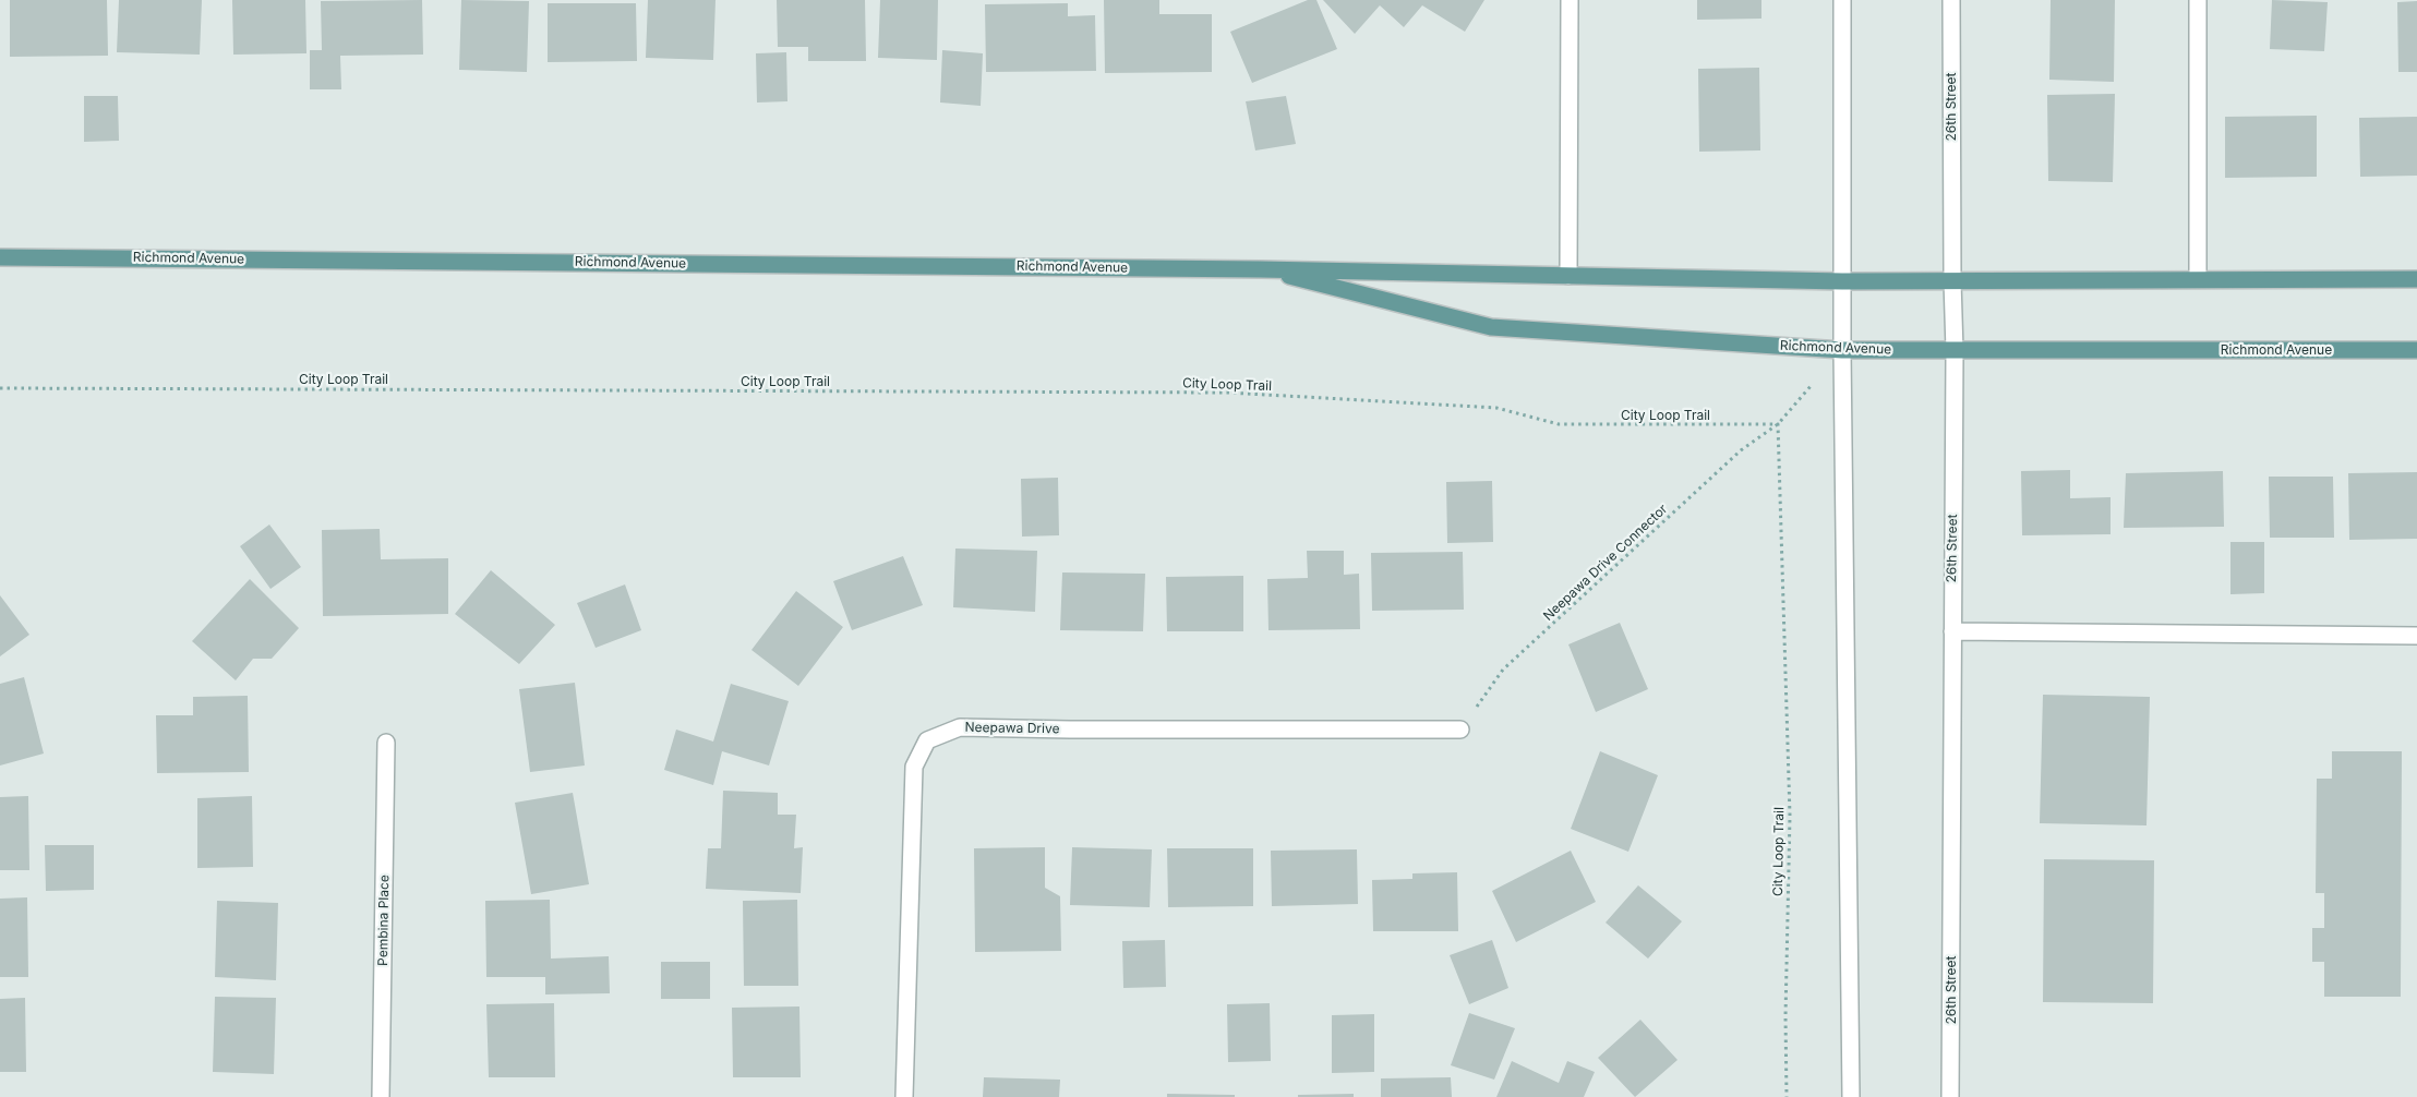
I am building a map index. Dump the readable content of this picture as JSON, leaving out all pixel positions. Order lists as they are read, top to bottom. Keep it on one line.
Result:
{"streets":{"main road":["Richmond Avenue"],"street":["26th Street","Neepawa Drive","Pembina Place"],"path":["City Loop Trail","Neepawa Drive Connector"]},"crossings":[["26th Street","Richmond Avenue"],["City Loop Trail","Neepawa Drive Connector"],["Neepawa Drive Connector","Neepawa Drive"]]}
